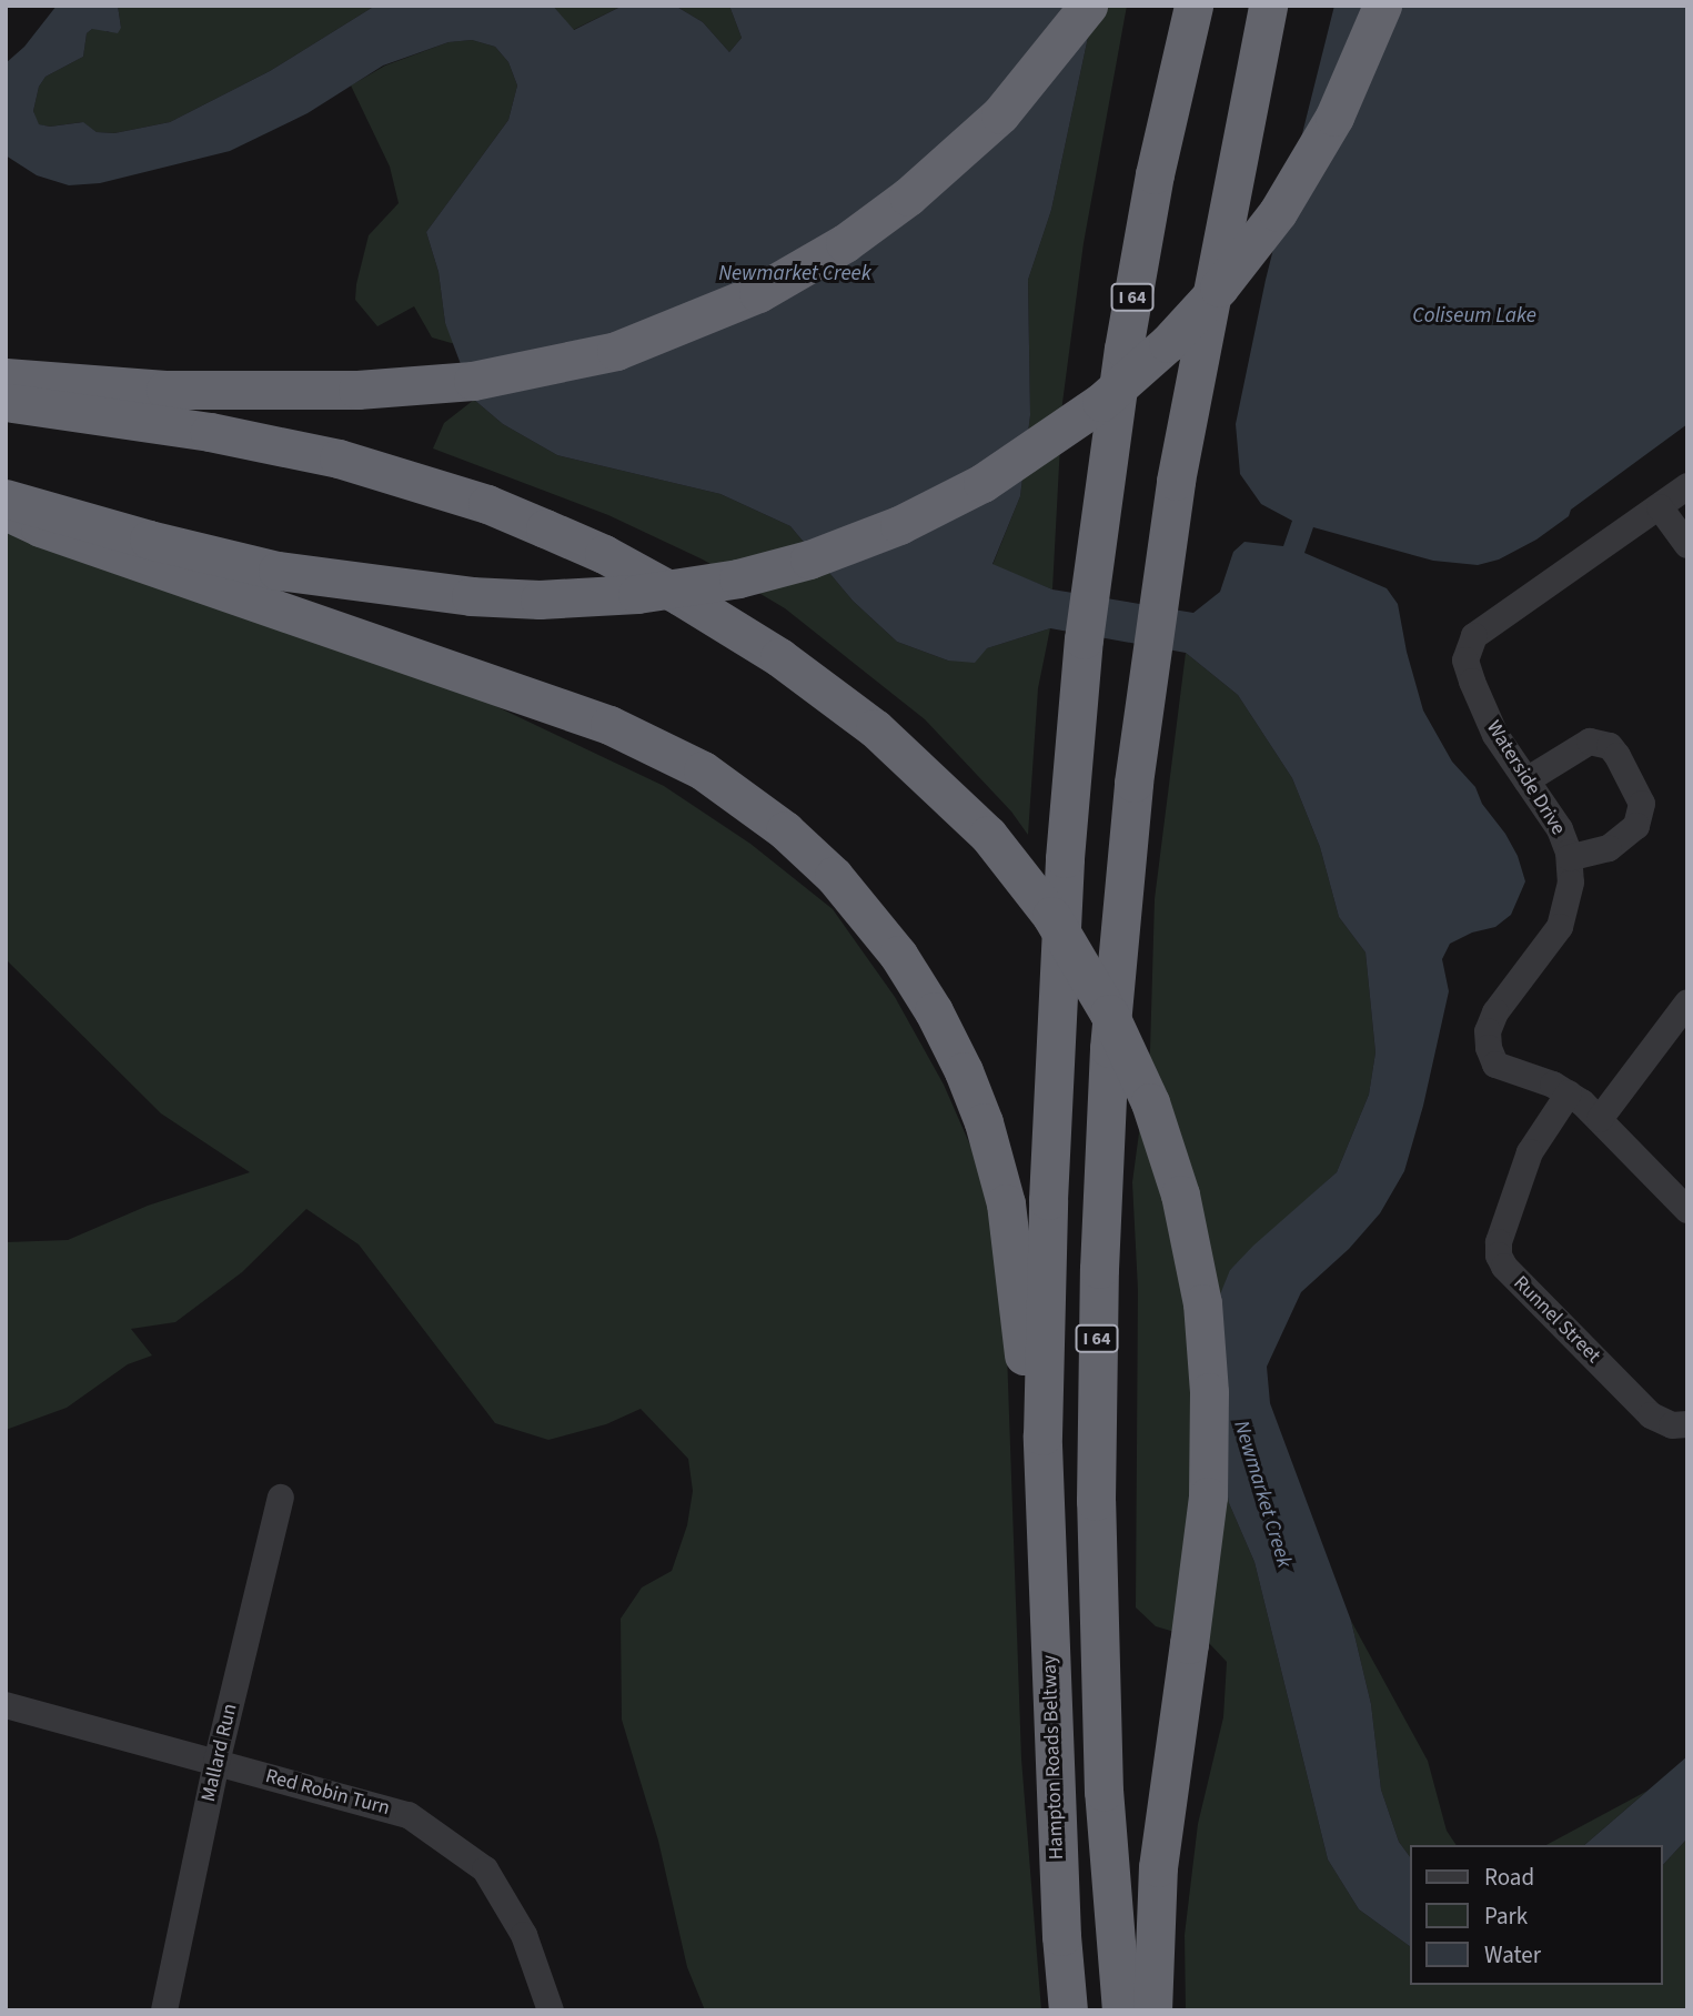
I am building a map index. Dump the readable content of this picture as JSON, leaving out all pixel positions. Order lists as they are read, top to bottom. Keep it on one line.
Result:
{"streets":{"highway":["I 64","Hampton Roads Beltway"],"street":["Waterside Drive","Runnel Street","Mallard Run","Red Robin Turn"]},"crossings":[["I 64","Hampton Roads Beltway"],["Waterside Drive","Runnel Street"],["Mallard Run","Red Robin Turn"]],"water":["Newmarket Creek","Coliseum Lake"],"legend":["Road","Park","Water"]}
